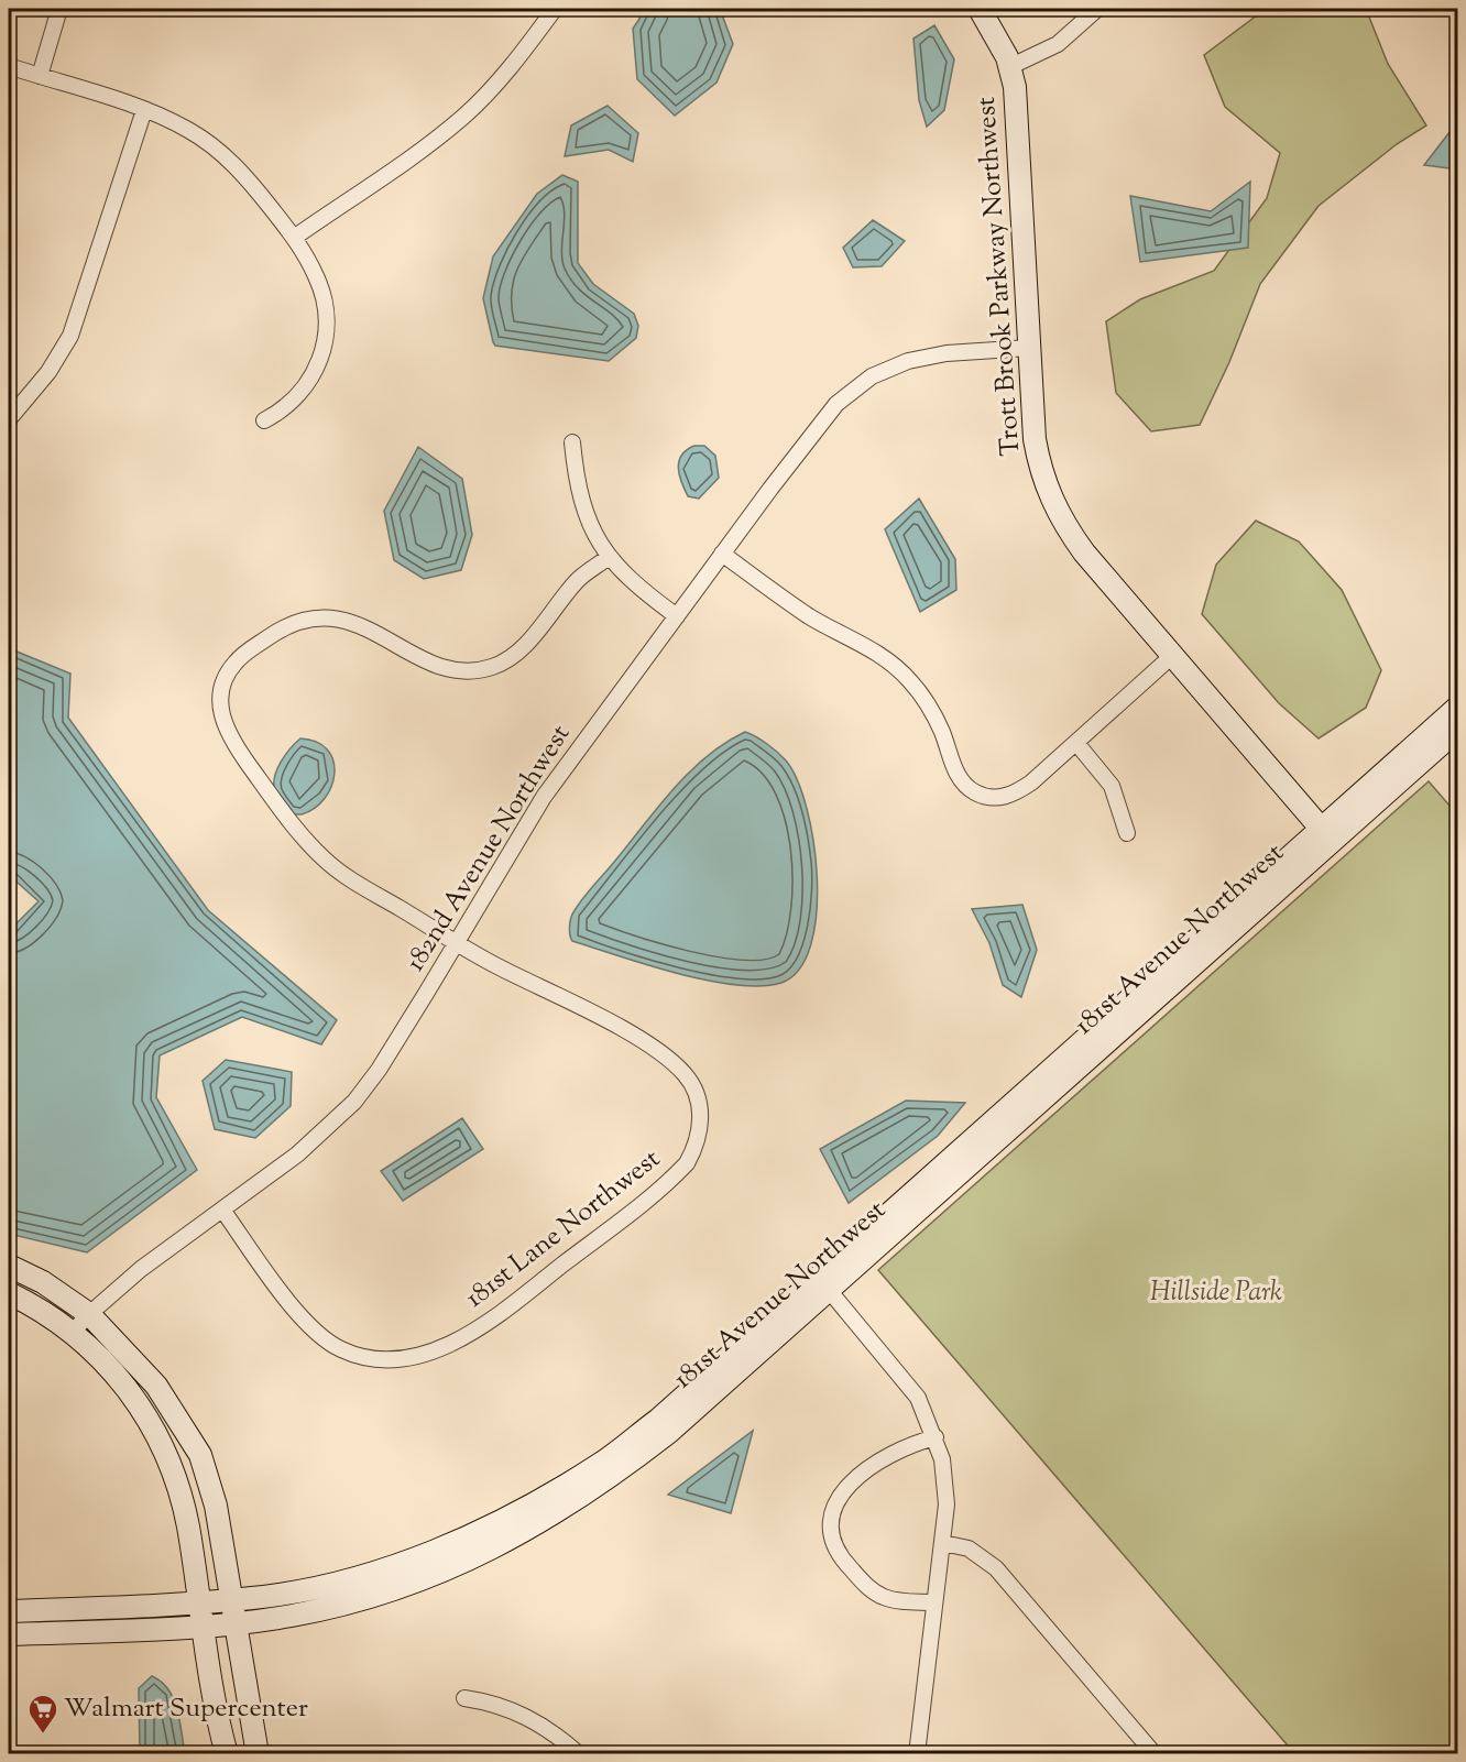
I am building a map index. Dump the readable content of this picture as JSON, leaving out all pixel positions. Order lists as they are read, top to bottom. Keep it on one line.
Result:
{"streets":{"main road":["Trott Brook Parkway Northwest","181st Avenue Northwest"],"street":["182nd Avenue Northwest","181st Lane Northwest"]},"crossings":[["Trott Brook Parkway Northwest","182nd Avenue Northwest"],["Trott Brook Parkway Northwest","181st Avenue Northwest"],["182nd Avenue Northwest","181st Lane Northwest"]],"parks":["Hillside Park"],"places":{"supermarket":["Walmart Supercenter"]}}
